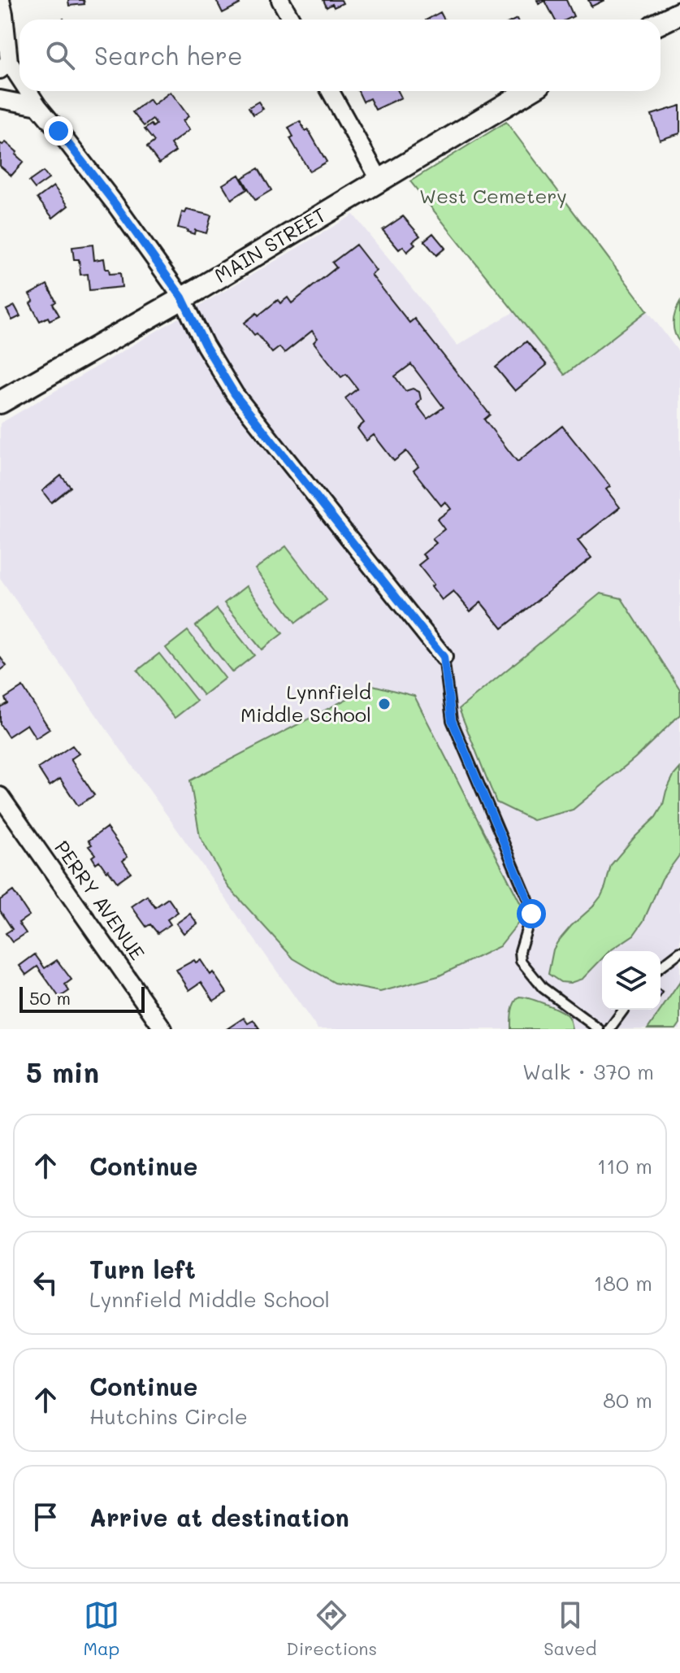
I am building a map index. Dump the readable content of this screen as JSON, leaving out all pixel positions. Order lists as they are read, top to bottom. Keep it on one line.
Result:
{"streets":{"street":["MAIN STREET","PERRY AVENUE"]},"parks":["West Cemetery"],"places":["Lynnfield Middle School"],"scale_bar":"50 m","page":{"search":"Search here","scale":"50 m","heading":["5 min","Walk · 370 m"],"list":[["Continue","110 m"],["Turn left","Lynnfield Middle School","180 m"],["Continue","Hutchins Circle","80 m"],"Arrive at destination"],"nav":["Map","Directions","Saved"]}}
